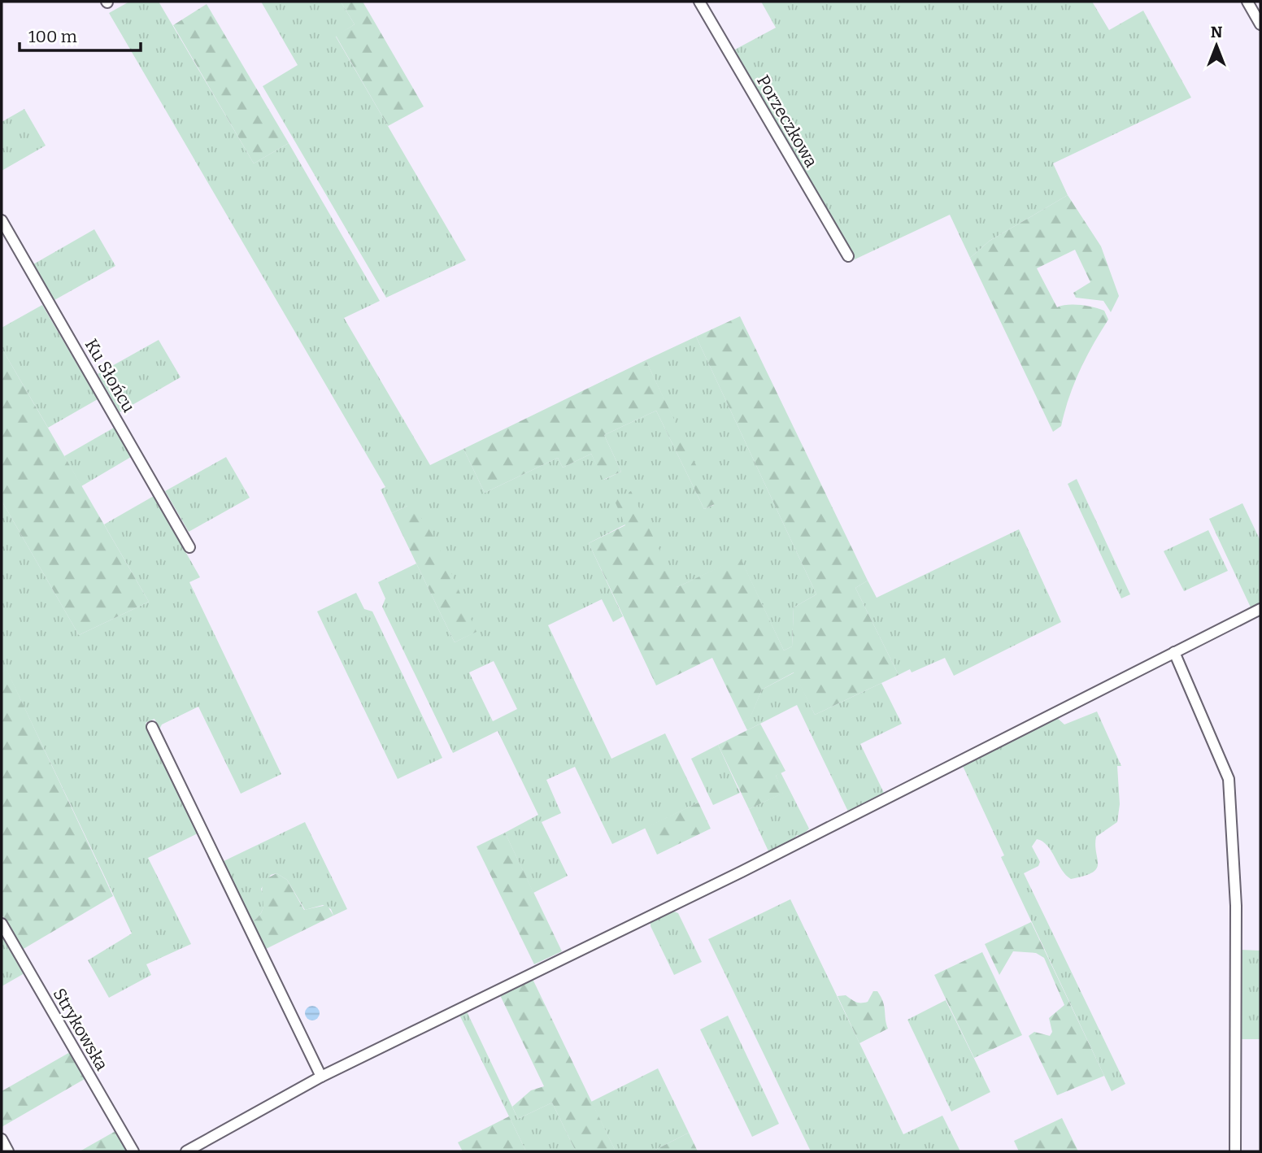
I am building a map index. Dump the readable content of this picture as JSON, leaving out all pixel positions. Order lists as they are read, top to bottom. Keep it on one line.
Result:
{"streets":{"street":["Porzeczkowa","Ku Słońcu","Strykowska"]},"scale_bar":"100 m","north":"top"}
